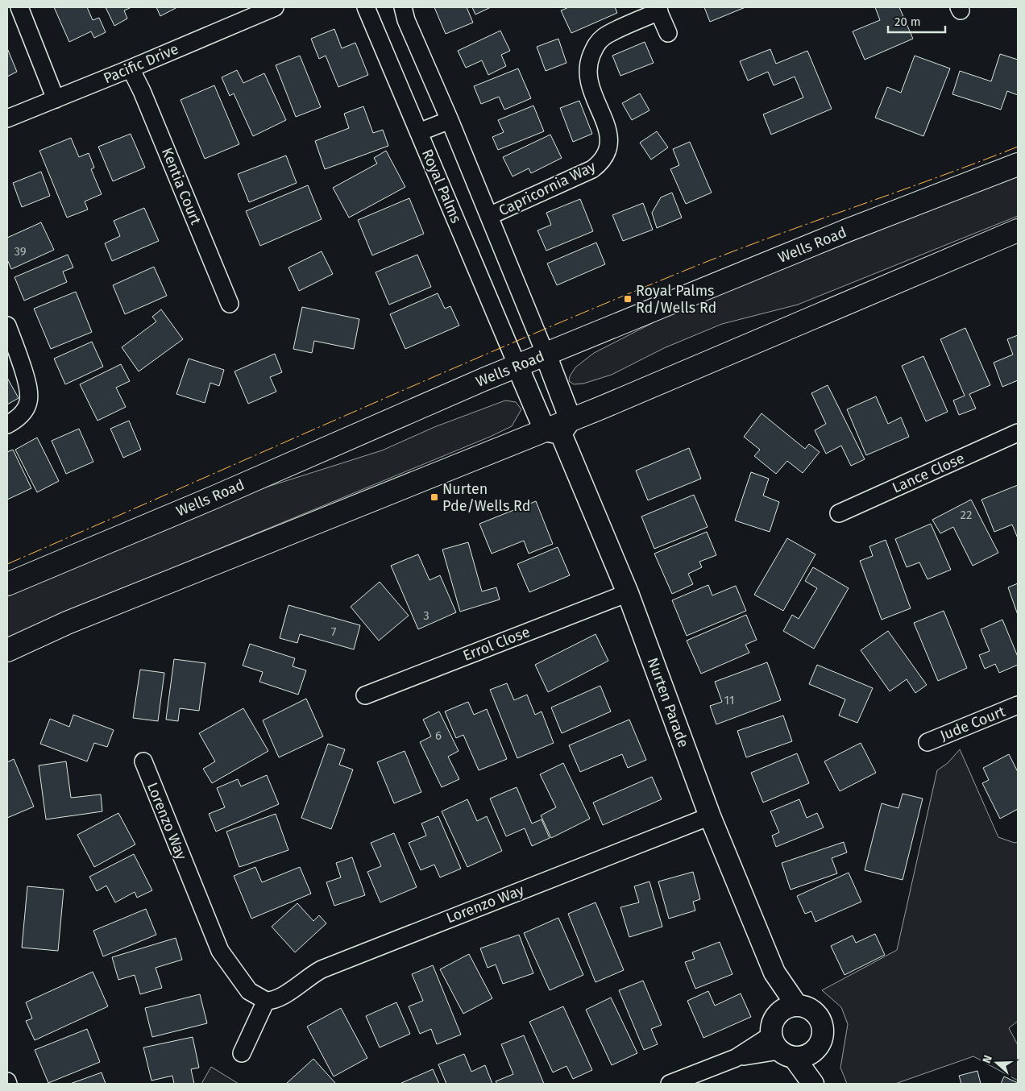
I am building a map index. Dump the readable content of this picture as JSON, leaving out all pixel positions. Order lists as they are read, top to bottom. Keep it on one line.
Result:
{"streets":{"main road":["Wells Road"],"street":["Pacific Drive","Kentia Court","Royal Palms","Capricornia Way","Lance Close","Errol Close","Nurten Parade","Jude Court","Lorenzo Way"]},"crossings":[["Pacific Drive","Kentia Court"],["Royal Palms","Wells Road"],["Royal Palms","Nurten Parade"],["Wells Road","Nurten Parade"],["Errol Close","Nurten Parade"],["Nurten Parade","Lorenzo Way"]],"places":{"transit":["Royal Palms Rd/Wells Rd","Nurten Pde/Wells Rd"]},"house_numbers":["39","22","3","7","11","6"],"scale_bar":"20 m","north":"left"}
